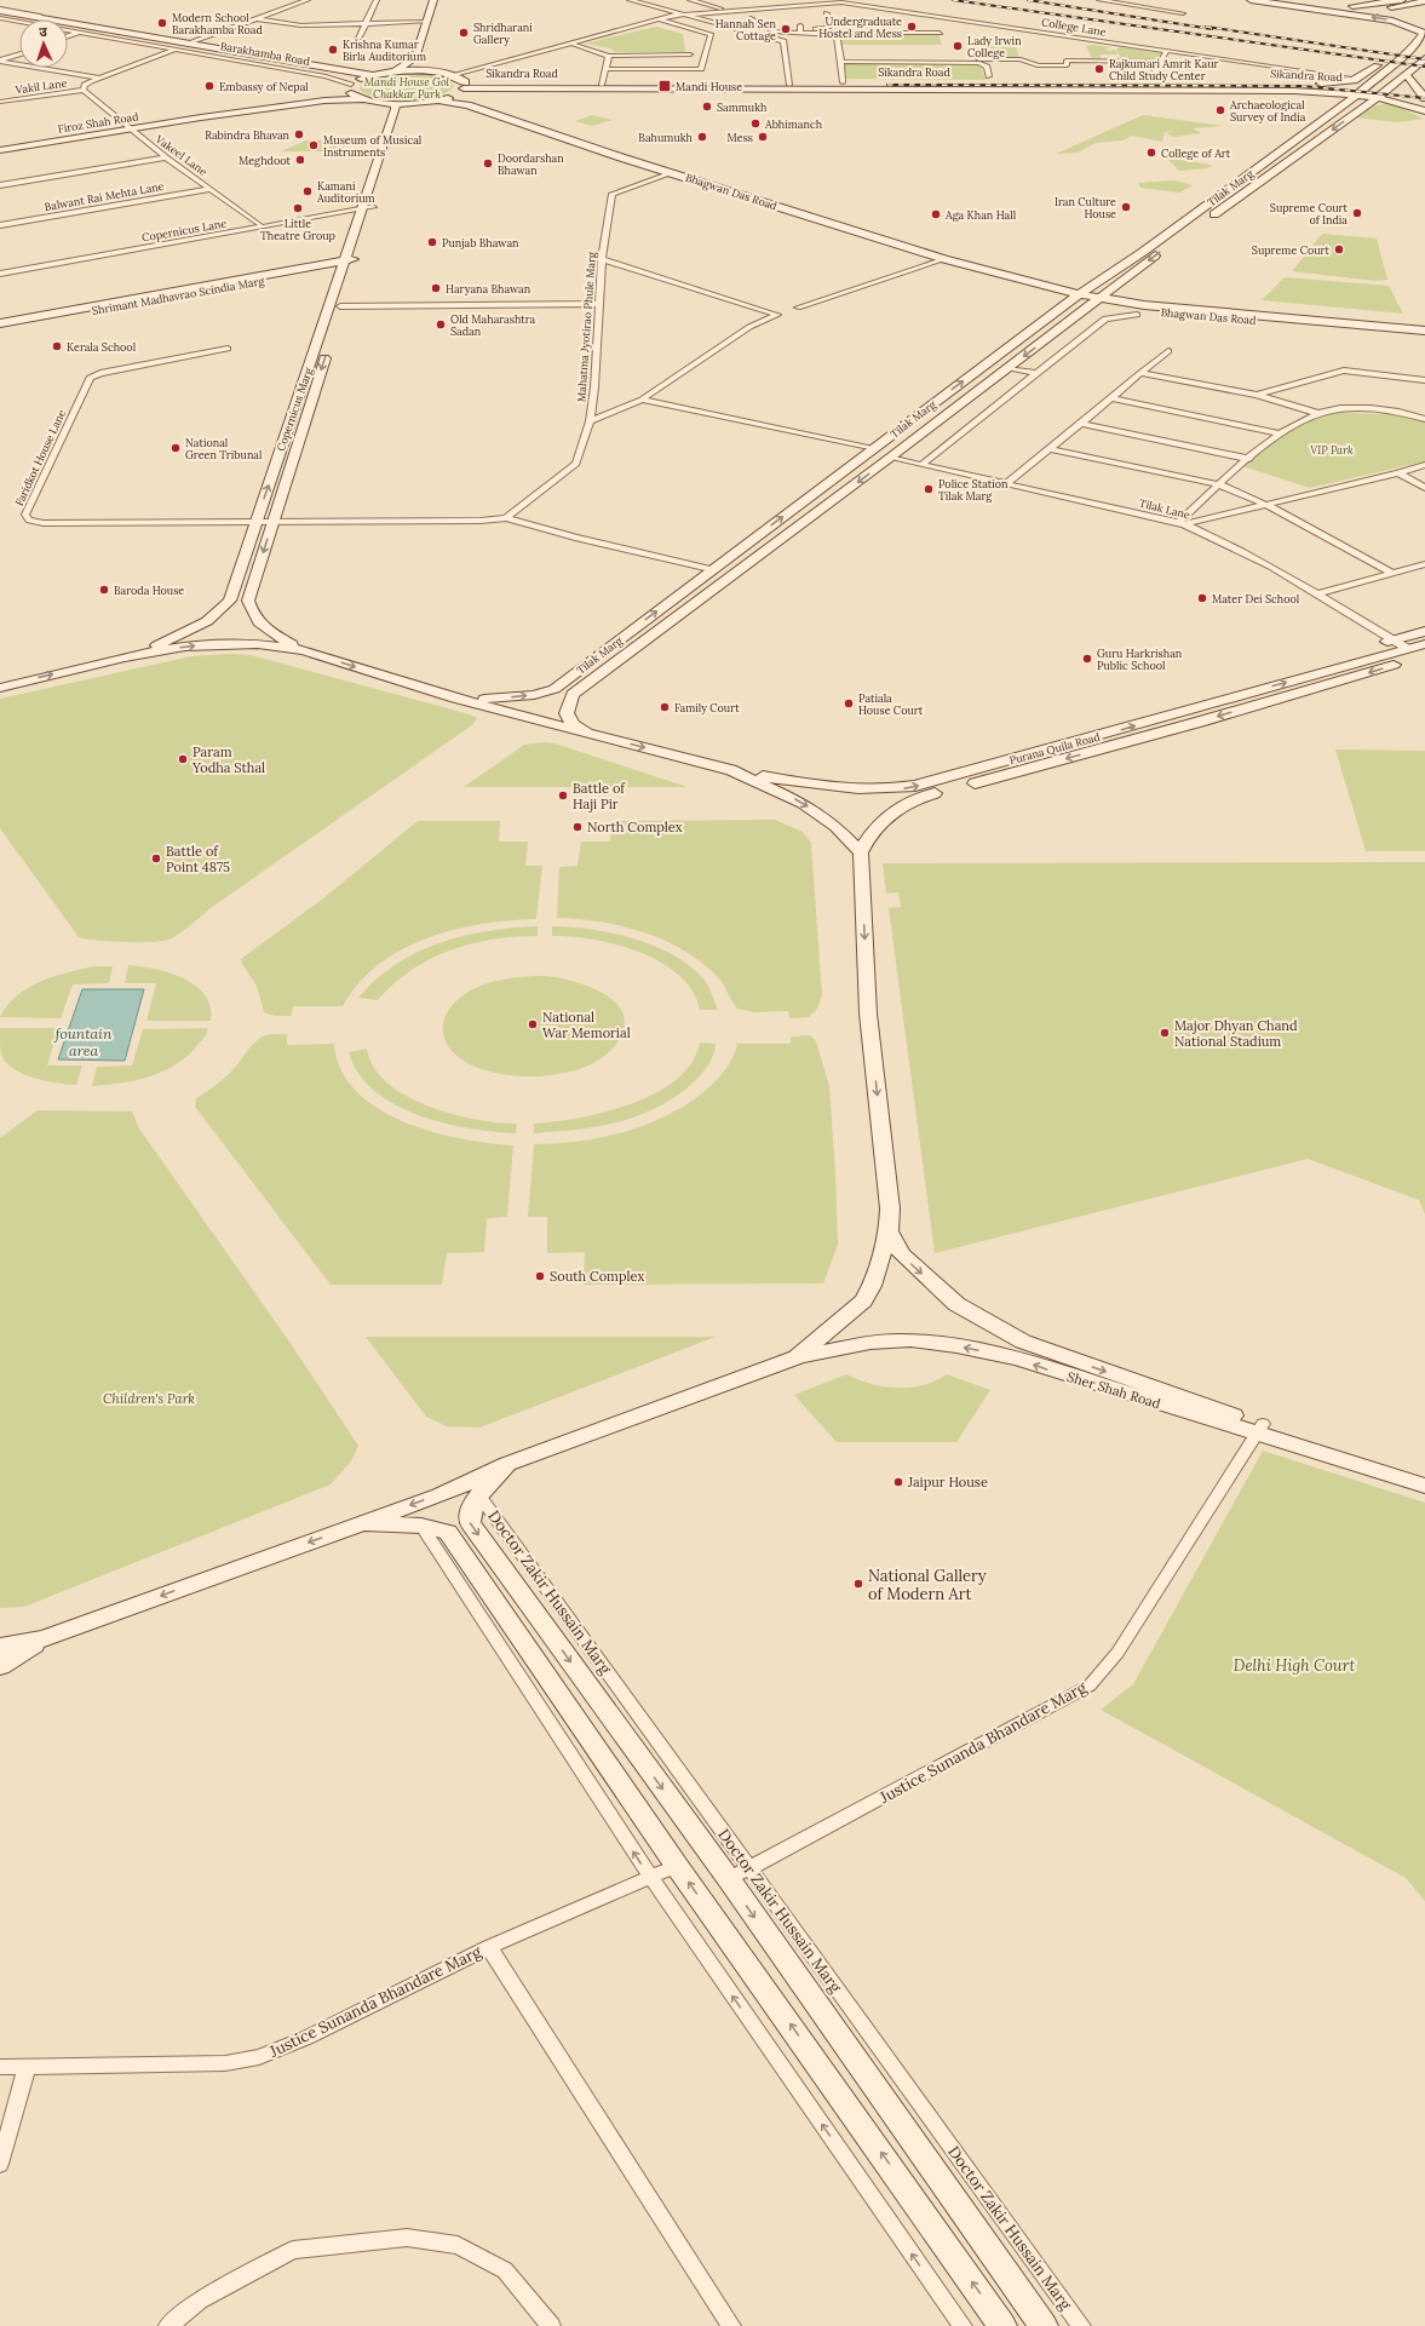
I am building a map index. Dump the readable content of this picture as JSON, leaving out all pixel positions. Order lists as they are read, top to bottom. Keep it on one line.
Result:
{"streets":{"main road":["Barakhamba Road","Sikandra Road","Firoz Shah Road","Tilak Marg","Bhagwan Das Road","Shrimant Madhavrao Scindia Marg","Copernicus Marg","Purana Quila Road","Sher Shah Road","Doctor Zakir Hussain Marg"],"street":["College Lane","Vakil Lane","Vakeel Lane","Balwant Rai Mehta Lane","Copernicus Lane","Mahatma Jyotirao Phule Marg","Faridkot House Lane","Tilak Lane","Justice Sunanda Bhandare Marg"]},"crossings":[["Barakhamba Road","Firoz Shah Road"],["Sikandra Road","Tilak Marg"],["Vakil Lane","Vakeel Lane"],["Firoz Shah Road","Vakeel Lane"],["Vakeel Lane","Balwant Rai Mehta Lane"],["Tilak Marg","Bhagwan Das Road"],["Tilak Marg","Tilak Lane"],["Bhagwan Das Road","Mahatma Jyotirao Phule Marg"],["Copernicus Lane","Copernicus Marg"],["Shrimant Madhavrao Scindia Marg","Copernicus Marg"],["Copernicus Marg","Faridkot House Lane"],["Tilak Lane","Purana Quila Road"],["Sher Shah Road","Justice Sunanda Bhandare Marg"],["Doctor Zakir Hussain Marg","Justice Sunanda Bhandare Marg"]],"water":["fountain area"],"parks":["Mandi House Gol Chakkar Park","VIP Park","Children's Park","Delhi High Court"],"places":{"other":["Modern School Barakhamba Road","Undergraduate Hostel and Mess","Hannah Sen Cottage","Shridharani Gallery","Lady Irwin College","Krishna Kumar Birla Auditorium","Rajkumari Amrit Kaur Child Study Center","Embassy of Nepal","Sammukh","Archaeological Survey of India","Abhimanch","Rabindra Bhavan","Bahumukh","Mess","Museum of Musical Instruments","College of Art","Meghdoot","Doordarshan Bhawan","Kamani Auditorium","Iran Culture House","Little Theatre Group","Supreme Court of India","Aga Khan Hall","Punjab Bhawan","Supreme Court","Haryana Bhawan","Old Maharashtra Sadan","Kerala School","National Green Tribunal","Police Station Tilak Marg","Baroda House","Mater Dei School","Guru Harkrishan Public School","Patiala House Court","Family Court","Param Yodha Sthal","Battle of Haji Pir","North Complex","Battle of Point 4875","National War Memorial","Major Dhyan Chand National Stadium","South Complex","Jaipur House","National Gallery of Modern Art"],"transit":["Mandi House"]},"north":"top"}
